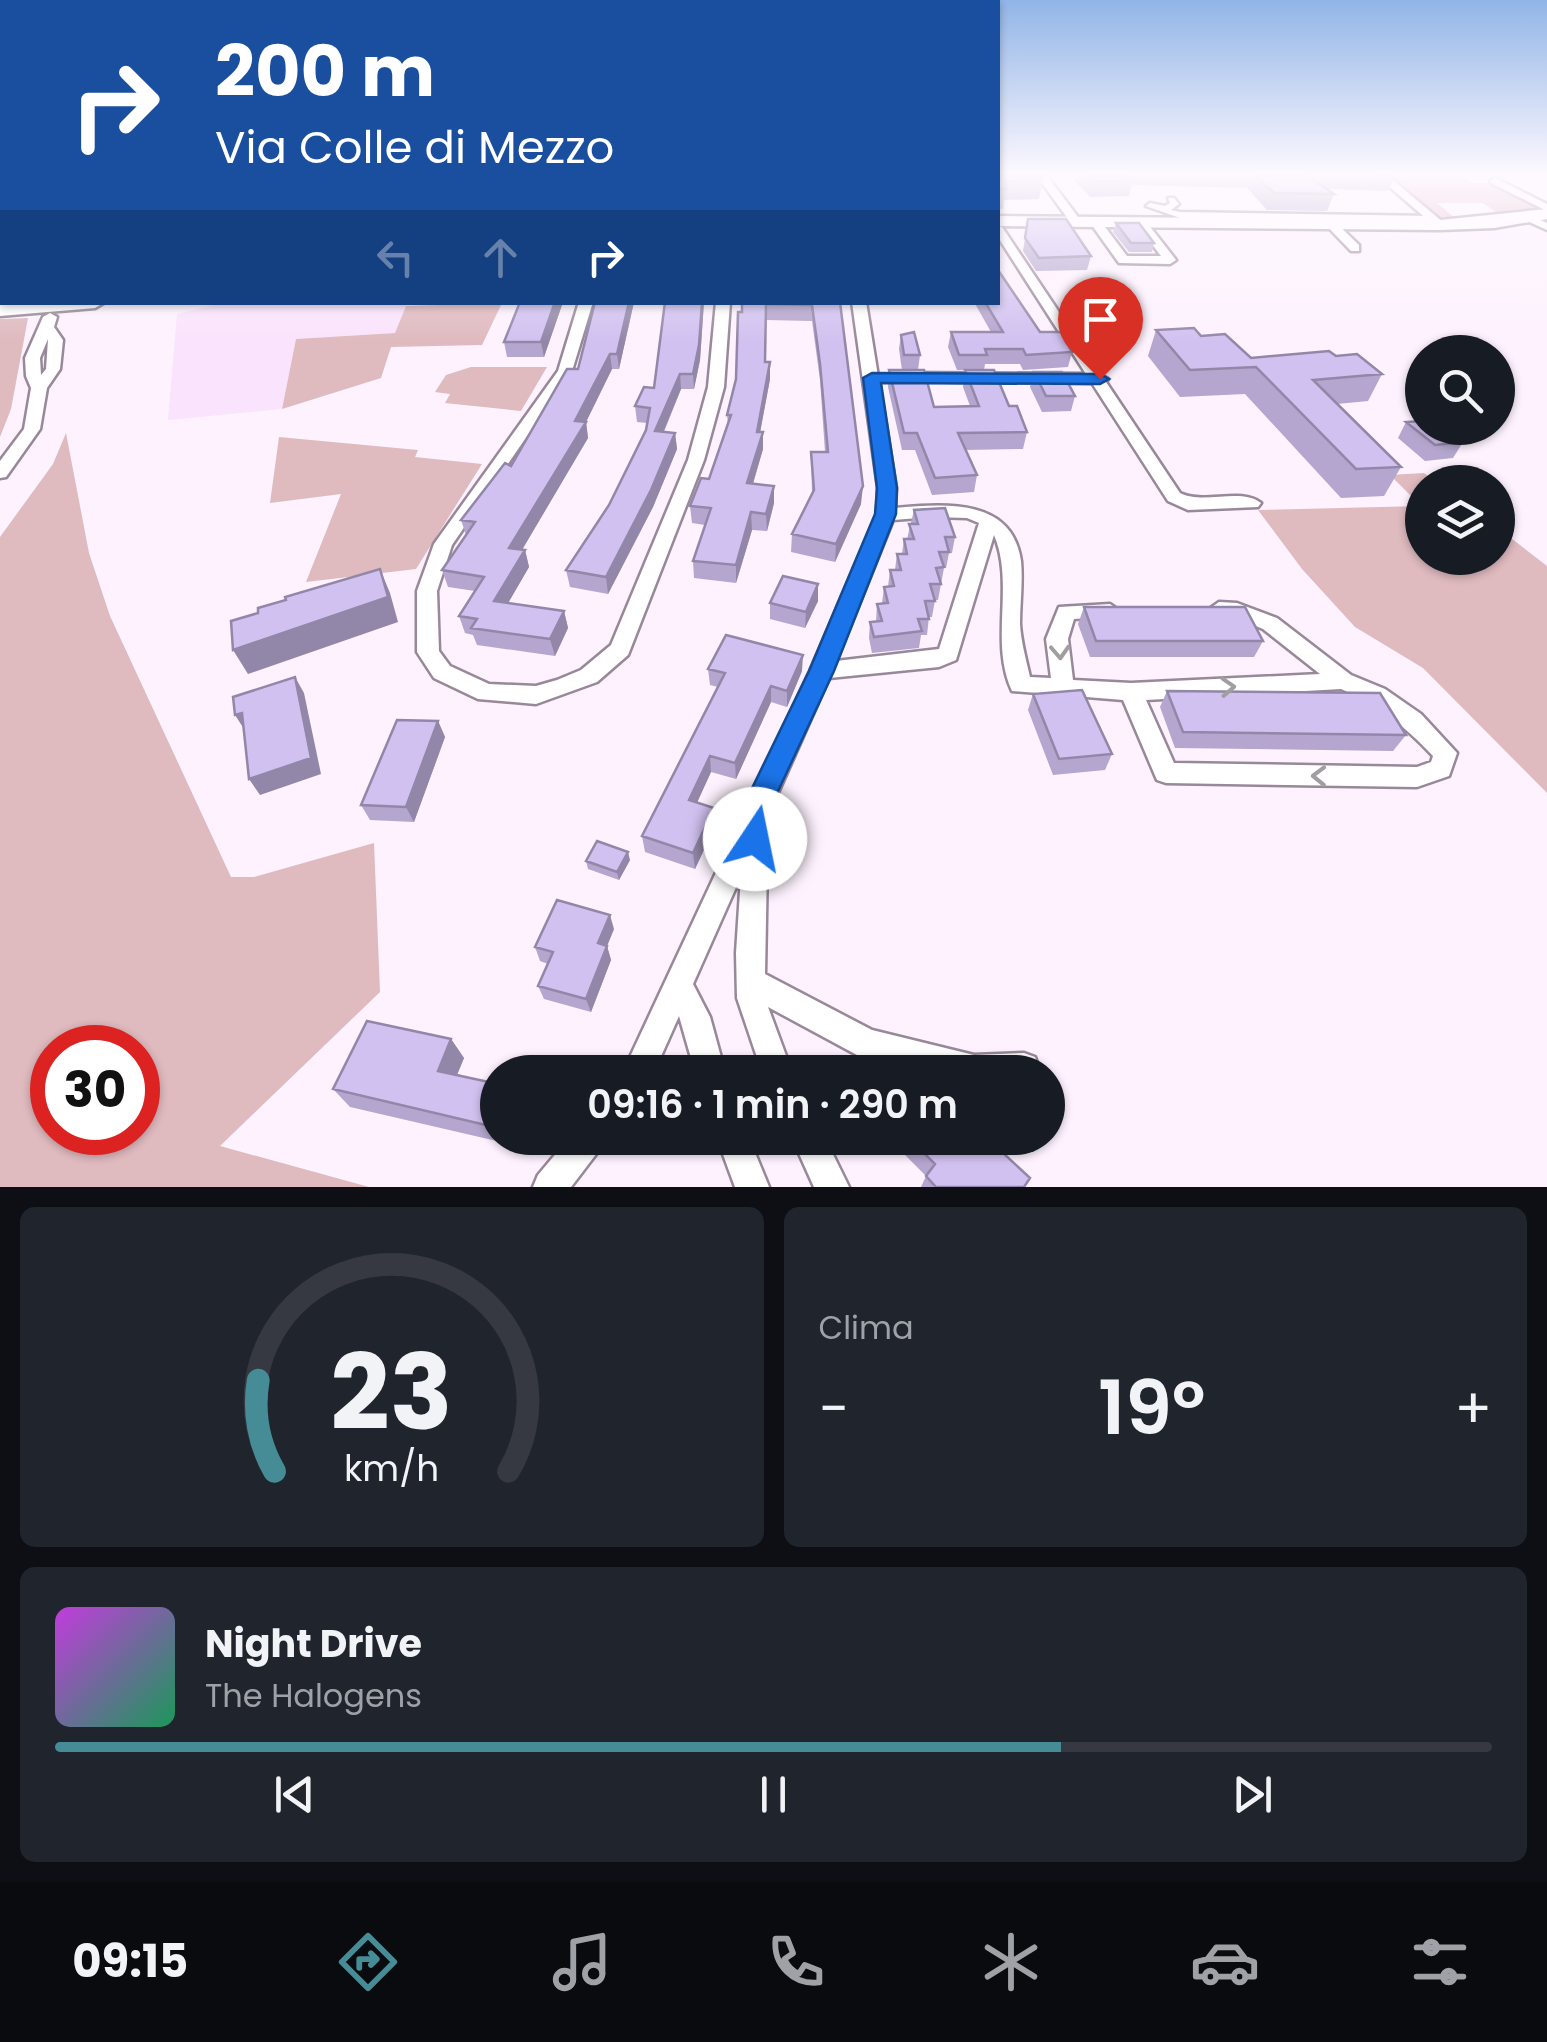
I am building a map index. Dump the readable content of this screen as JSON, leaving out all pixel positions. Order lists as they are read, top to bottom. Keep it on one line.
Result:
{"page":{"turn":["200 m","Via Colle di Mezzo"],"limit":"30","trip":"09:16 · 1 min · 290 m","tile":"Clima","heat":["−","19°","+"],"song":["Night Drive","The Halogens"],"tabs":"09:15","gauge":["23","km/h"]}}
